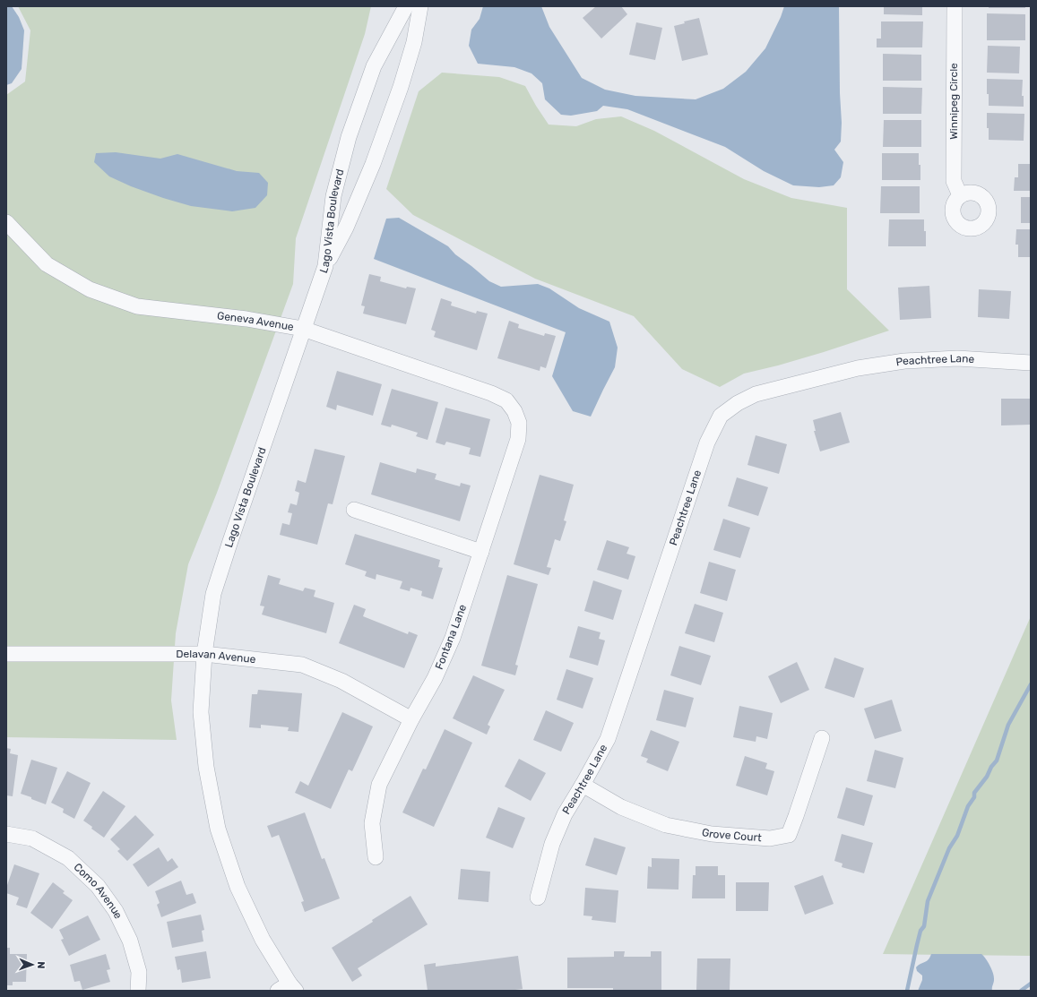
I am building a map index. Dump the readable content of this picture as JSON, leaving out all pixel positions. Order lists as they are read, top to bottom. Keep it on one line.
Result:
{"streets":{"street":["Winnipeg Circle","Lago Vista Boulevard","Geneva Avenue","Peachtree Lane","Fontana Lane","Delavan Avenue","Grove Court","Como Avenue"]},"crossings":[["Lago Vista Boulevard","Geneva Avenue"],["Lago Vista Boulevard","Delavan Avenue"],["Geneva Avenue","Fontana Lane"],["Peachtree Lane","Grove Court"],["Fontana Lane","Delavan Avenue"]],"north":"right"}
